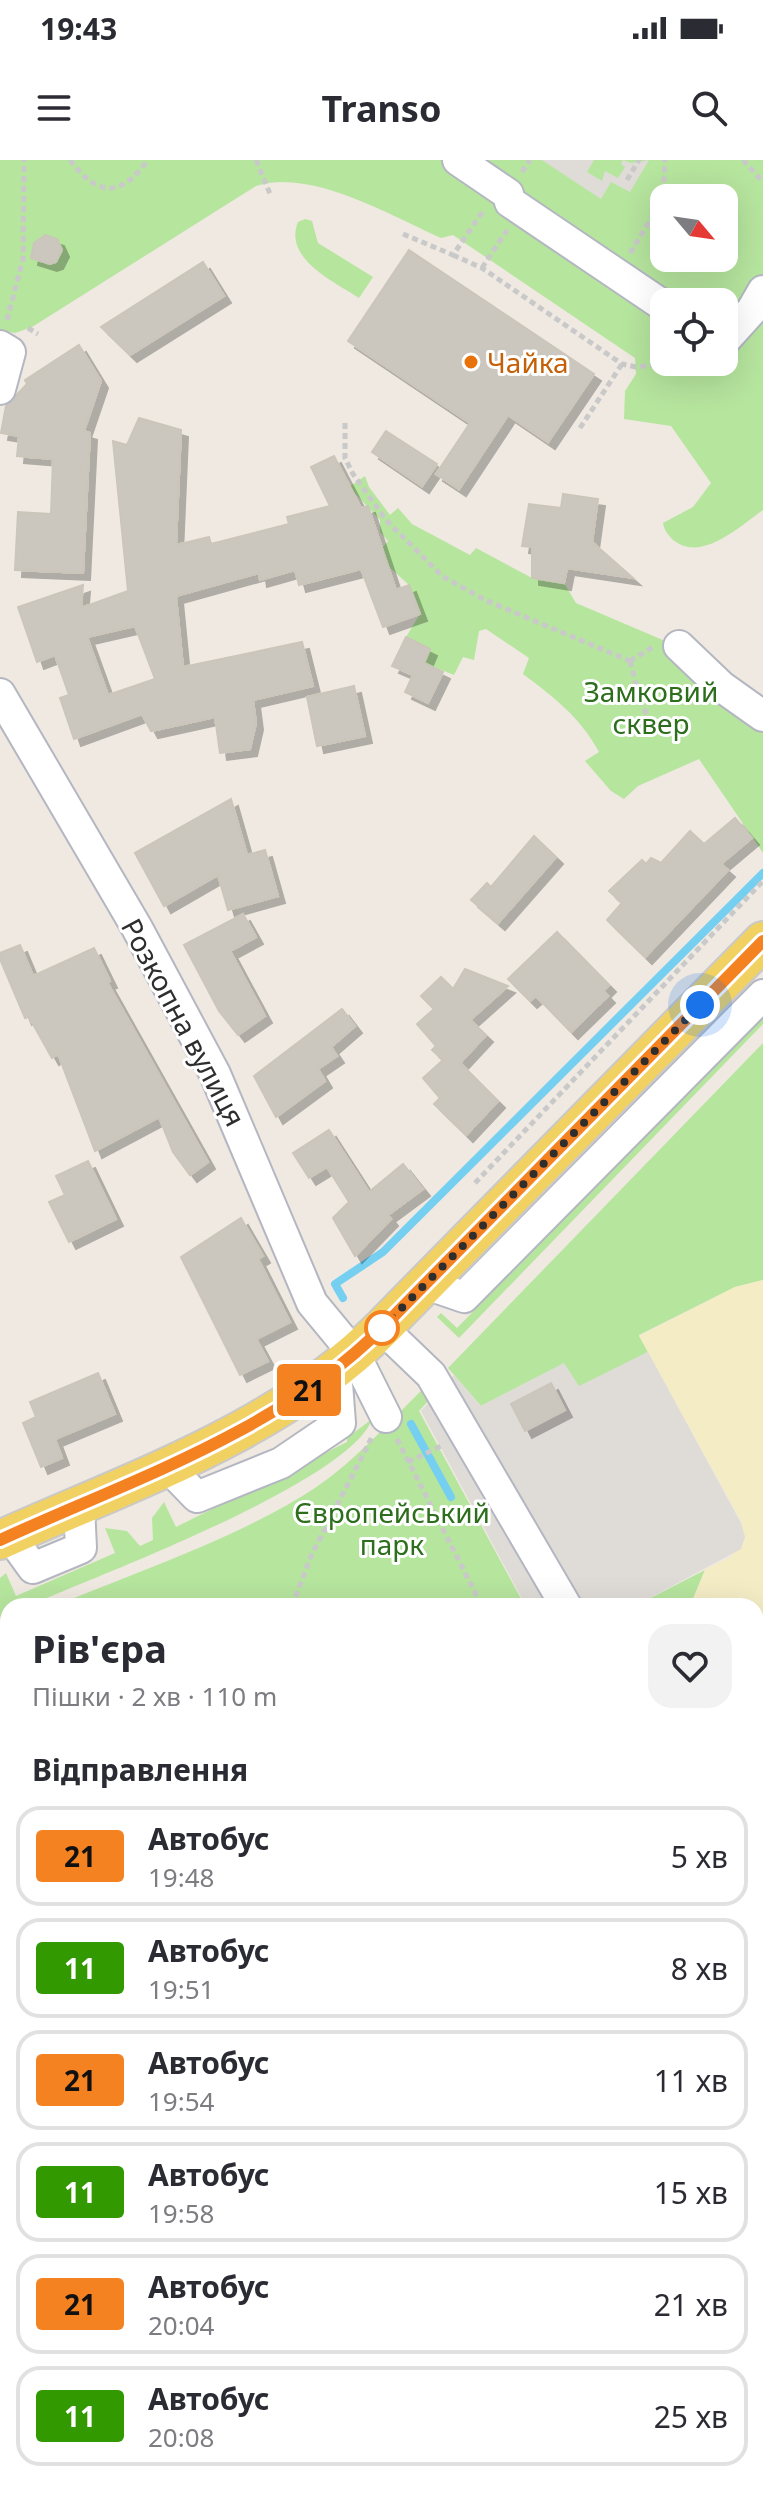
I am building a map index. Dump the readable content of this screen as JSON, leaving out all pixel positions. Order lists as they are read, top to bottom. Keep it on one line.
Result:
{"streets":{"street":["Розкопна вулиця"]},"parks":["Замковий сквер","Європейський парк"],"places":["Чайка"],"lines":["bus line 21"],"north":"bottom right","page":{"status":"19:43","header":"Transo","on_map":"21","heading":[["Рів'єра","Пішки · 2 хв · 110 m"],"Відправлення"],"list":[{"mark":"21","name":"Автобус","note":"19:48","value":"5 хв"},{"mark":"11","name":"Автобус","note":"19:51","value":"8 хв"},{"mark":"21","name":"Автобус","note":"19:54","value":"11 хв"},{"mark":"11","name":"Автобус","note":"19:58","value":"15 хв"},{"mark":"21","name":"Автобус","note":"20:04","value":"21 хв"},{"mark":"11","name":"Автобус","note":"20:08","value":"25 хв"}]}}
